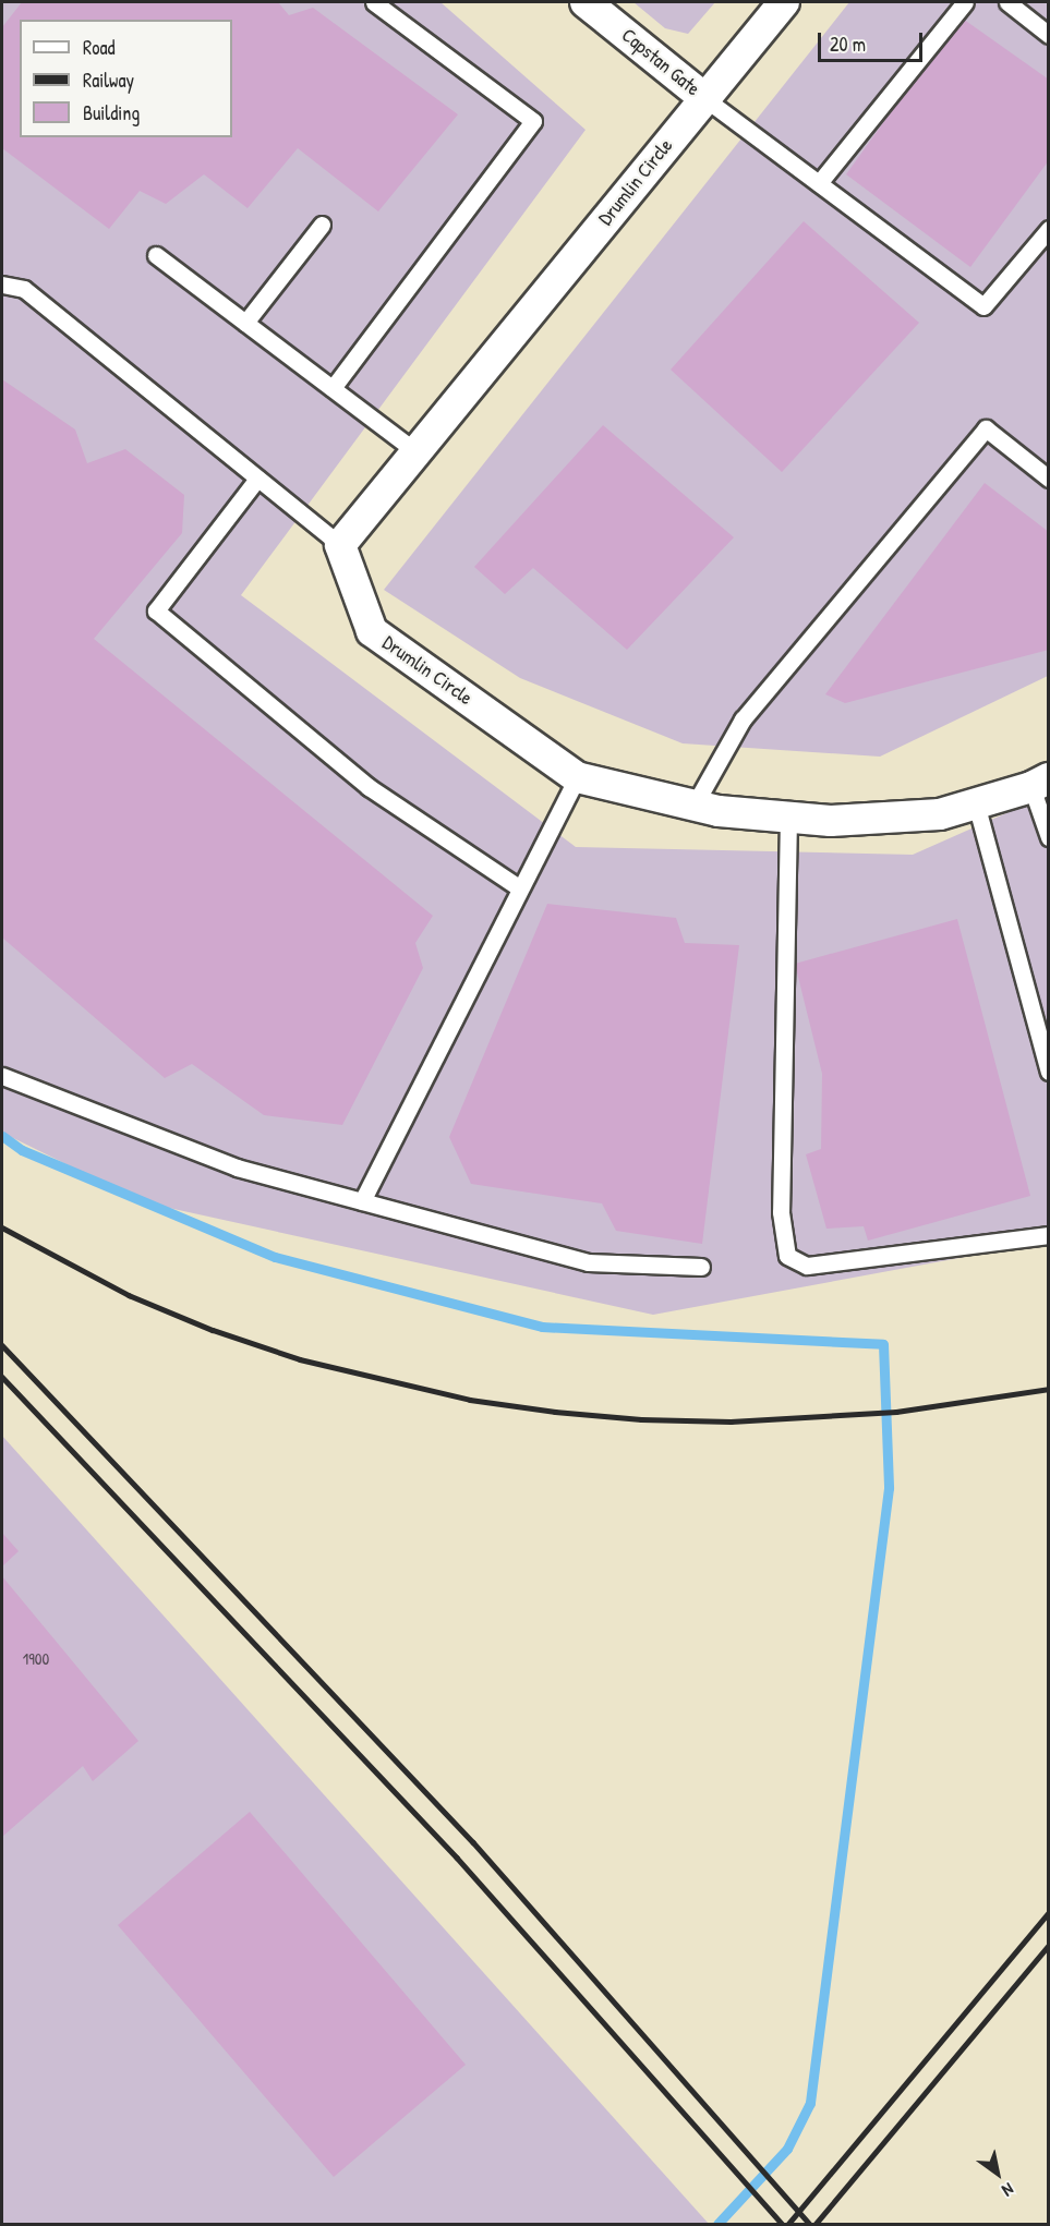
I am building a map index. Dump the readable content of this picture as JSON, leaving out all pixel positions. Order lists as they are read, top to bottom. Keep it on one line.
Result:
{"streets":{"street":["Capstan Gate","Drumlin Circle"]},"crossings":[["Capstan Gate","Drumlin Circle"]],"house_numbers":["1900"],"legend":["Road","Railway","Building"],"scale_bar":"20 m","north":"bottom right"}
